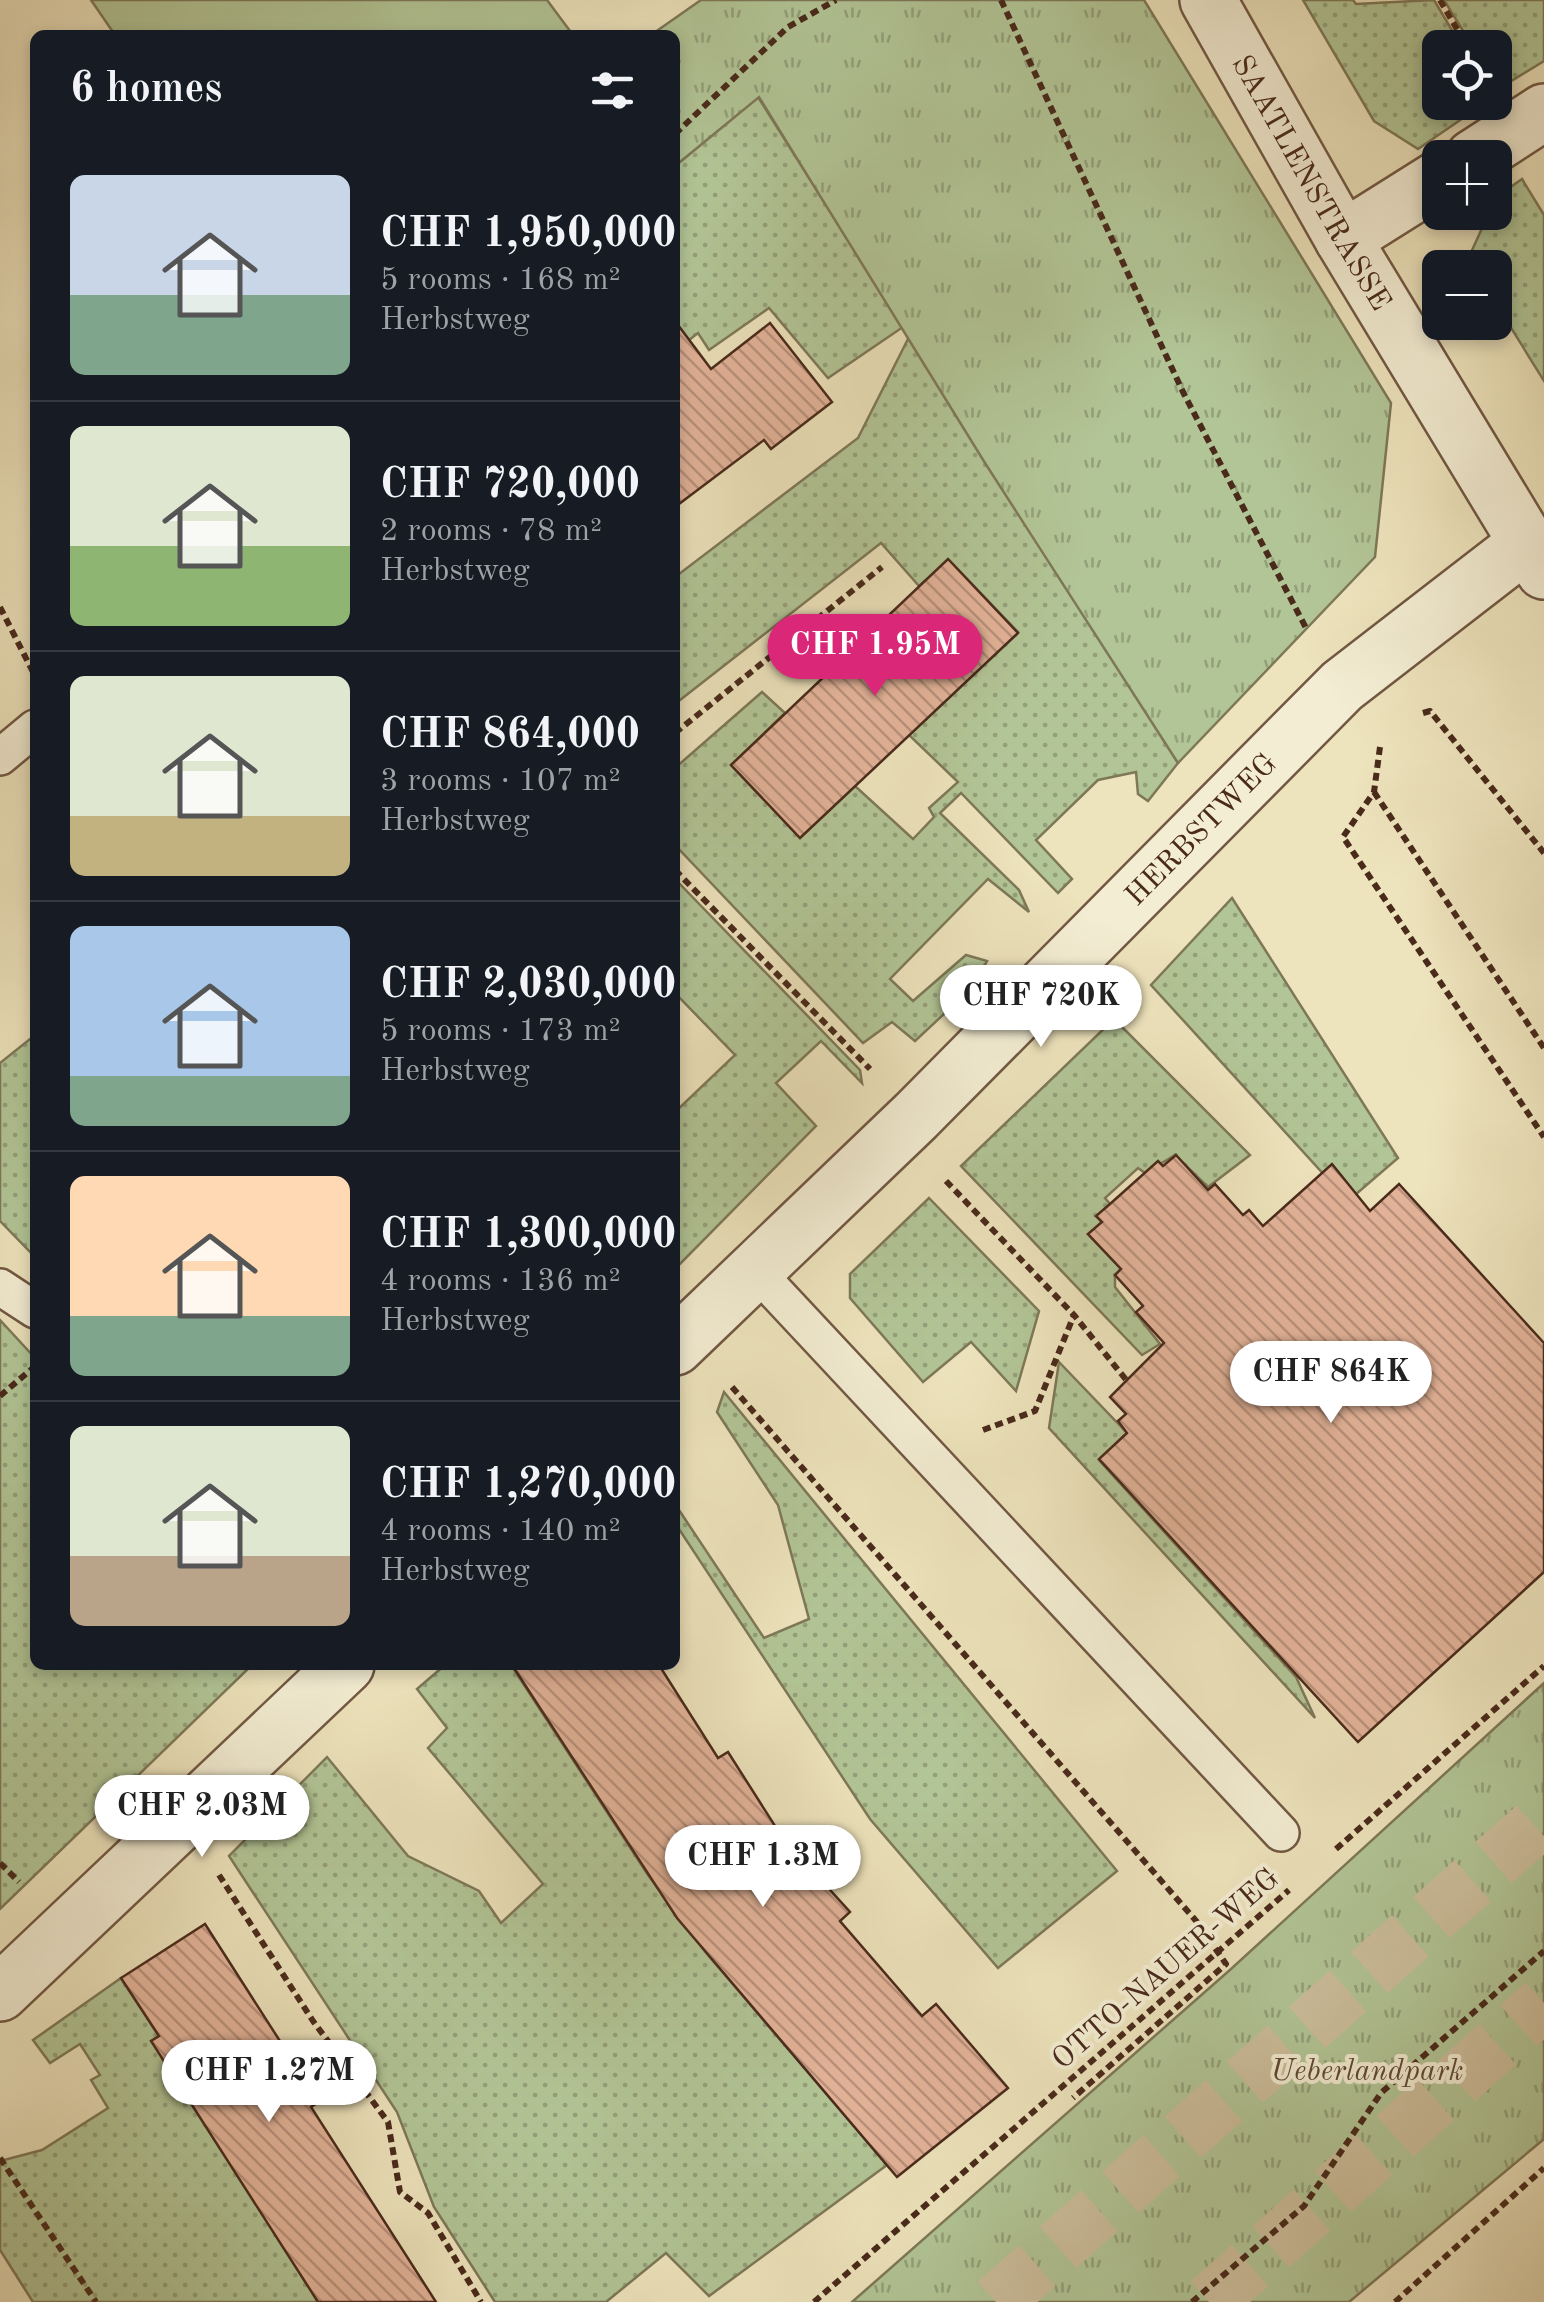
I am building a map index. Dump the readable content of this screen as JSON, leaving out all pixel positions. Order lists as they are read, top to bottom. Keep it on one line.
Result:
{"streets":{"street":["SAATLENSTRASSE","HERBSTWEG"],"path":["OTTO-NAUER-WEG"]},"crossings":[["SAATLENSTRASSE","HERBSTWEG"]],"parks":["Ueberlandpark"],"page":{"map_buttons":["+","−"],"heading":"6 homes","list":[{"name":"CHF 1,950,000","note":"5 rooms · 168 m² · Herbstweg"},{"name":"CHF 720,000","note":"2 rooms · 78 m² · Herbstweg"},{"name":"CHF 864,000","note":"3 rooms · 107 m² · Herbstweg"},{"name":"CHF 2,030,000","note":"5 rooms · 173 m² · Herbstweg"},{"name":"CHF 1,300,000","note":"4 rooms · 136 m² · Herbstweg"},{"name":"CHF 1,270,000","note":"4 rooms · 140 m² · Herbstweg"}],"price":["CHF 1.95M","CHF 720K","CHF 864K","CHF 2.03M","CHF 1.3M","CHF 1.27M"]}}
